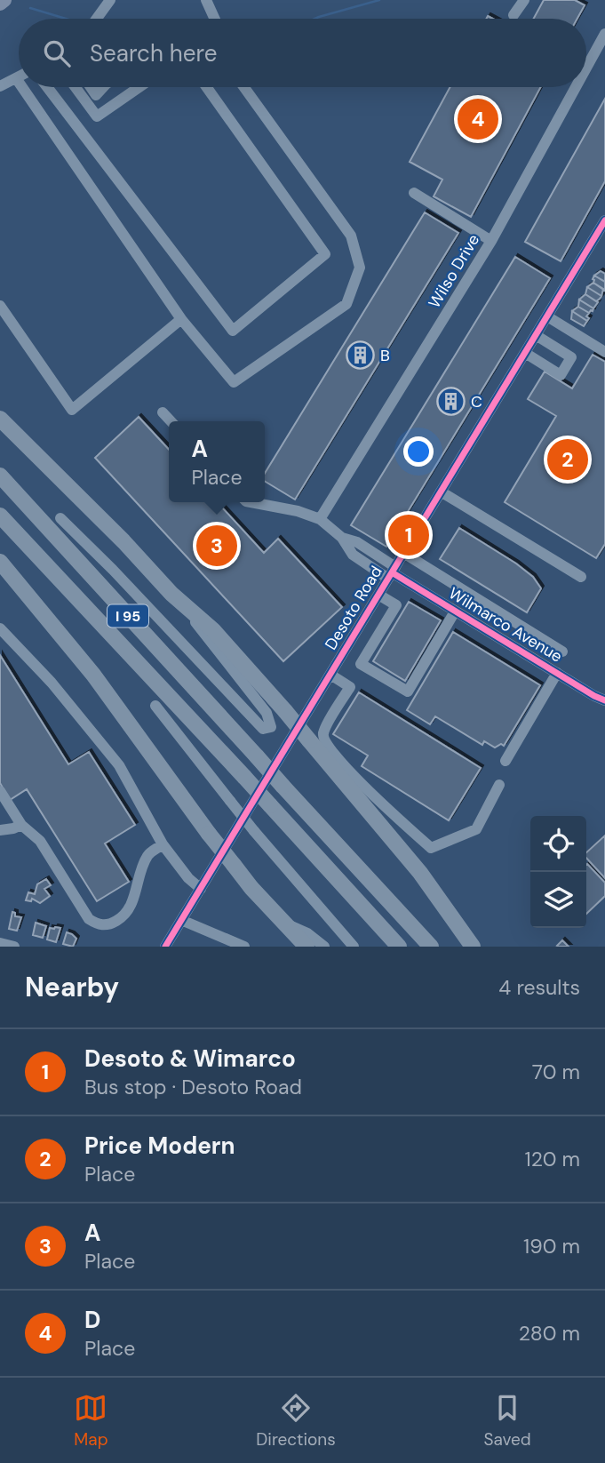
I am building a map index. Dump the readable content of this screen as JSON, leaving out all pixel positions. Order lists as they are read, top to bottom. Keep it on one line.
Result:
{"streets":{"highway":["I 95"],"street":["Wilso Drive","Desoto Road","Wilmarco Avenue"]},"crossings":[["Wilso Drive","Wilmarco Avenue"],["Desoto Road","Wilmarco Avenue"]],"places":{"building":["B","C"]},"page":{"search":"Search here","pins":["4","2","1","3"],"popup":["A","Place"],"heading":["Nearby","4 results"],"list":[{"mark":"1","name":"Desoto & Wimarco","note":"Bus stop · Desoto Road","value":"70 m"},{"mark":"2","name":"Price Modern","note":"Place","value":"120 m"},{"mark":"3","name":"A","note":"Place","value":"190 m"},{"mark":"4","name":"D","note":"Place","value":"280 m"}],"nav":["Map","Directions","Saved"]}}
